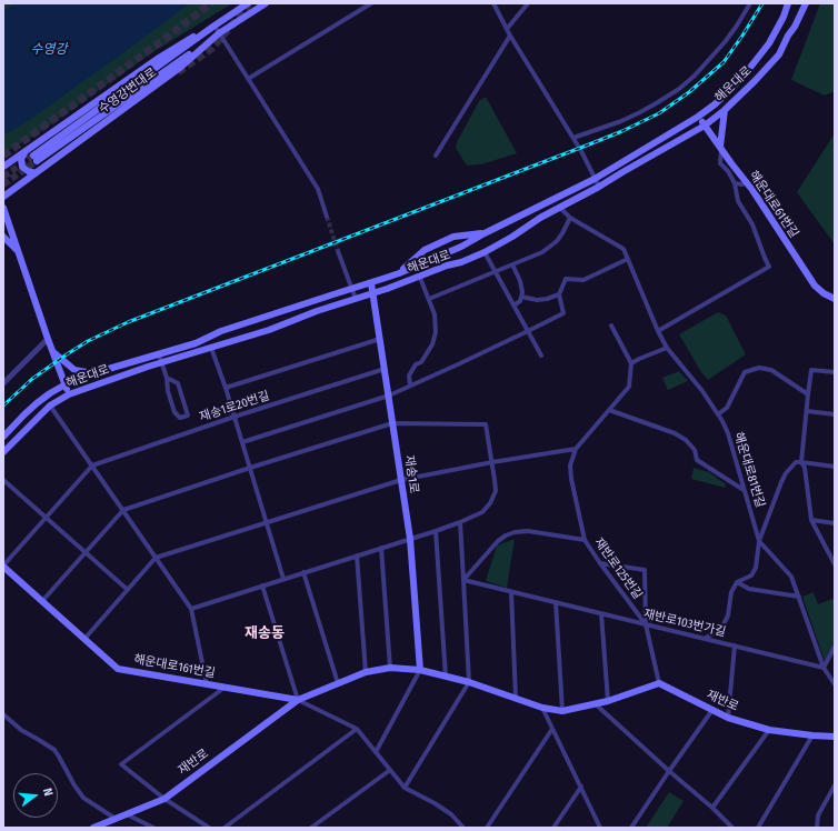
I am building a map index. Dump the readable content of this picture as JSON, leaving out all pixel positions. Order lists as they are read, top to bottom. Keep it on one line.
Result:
{"streets":{"main road":["해운대로","수영강변대로","해운대로61번길","재송1로","해운대로161번길","재반로"],"street":["재송1로20번길","해운대로81번길","재반로125번길","재반로103번가길"]},"crossings":[["해운대로","해운대로61번길"],["해운대로","해운대로81번길"],["해운대로","재송1로"],["재송1로20번길","재송1로"],["해운대로81번길","재반로103번가길"],["재송1로","재반로"],["재반로125번길","재반로103번가길"],["재반로125번길","재반로"],["해운대로161번길","재반로"]],"districts":["재송동"],"water":["수영강"],"north":"right"}
